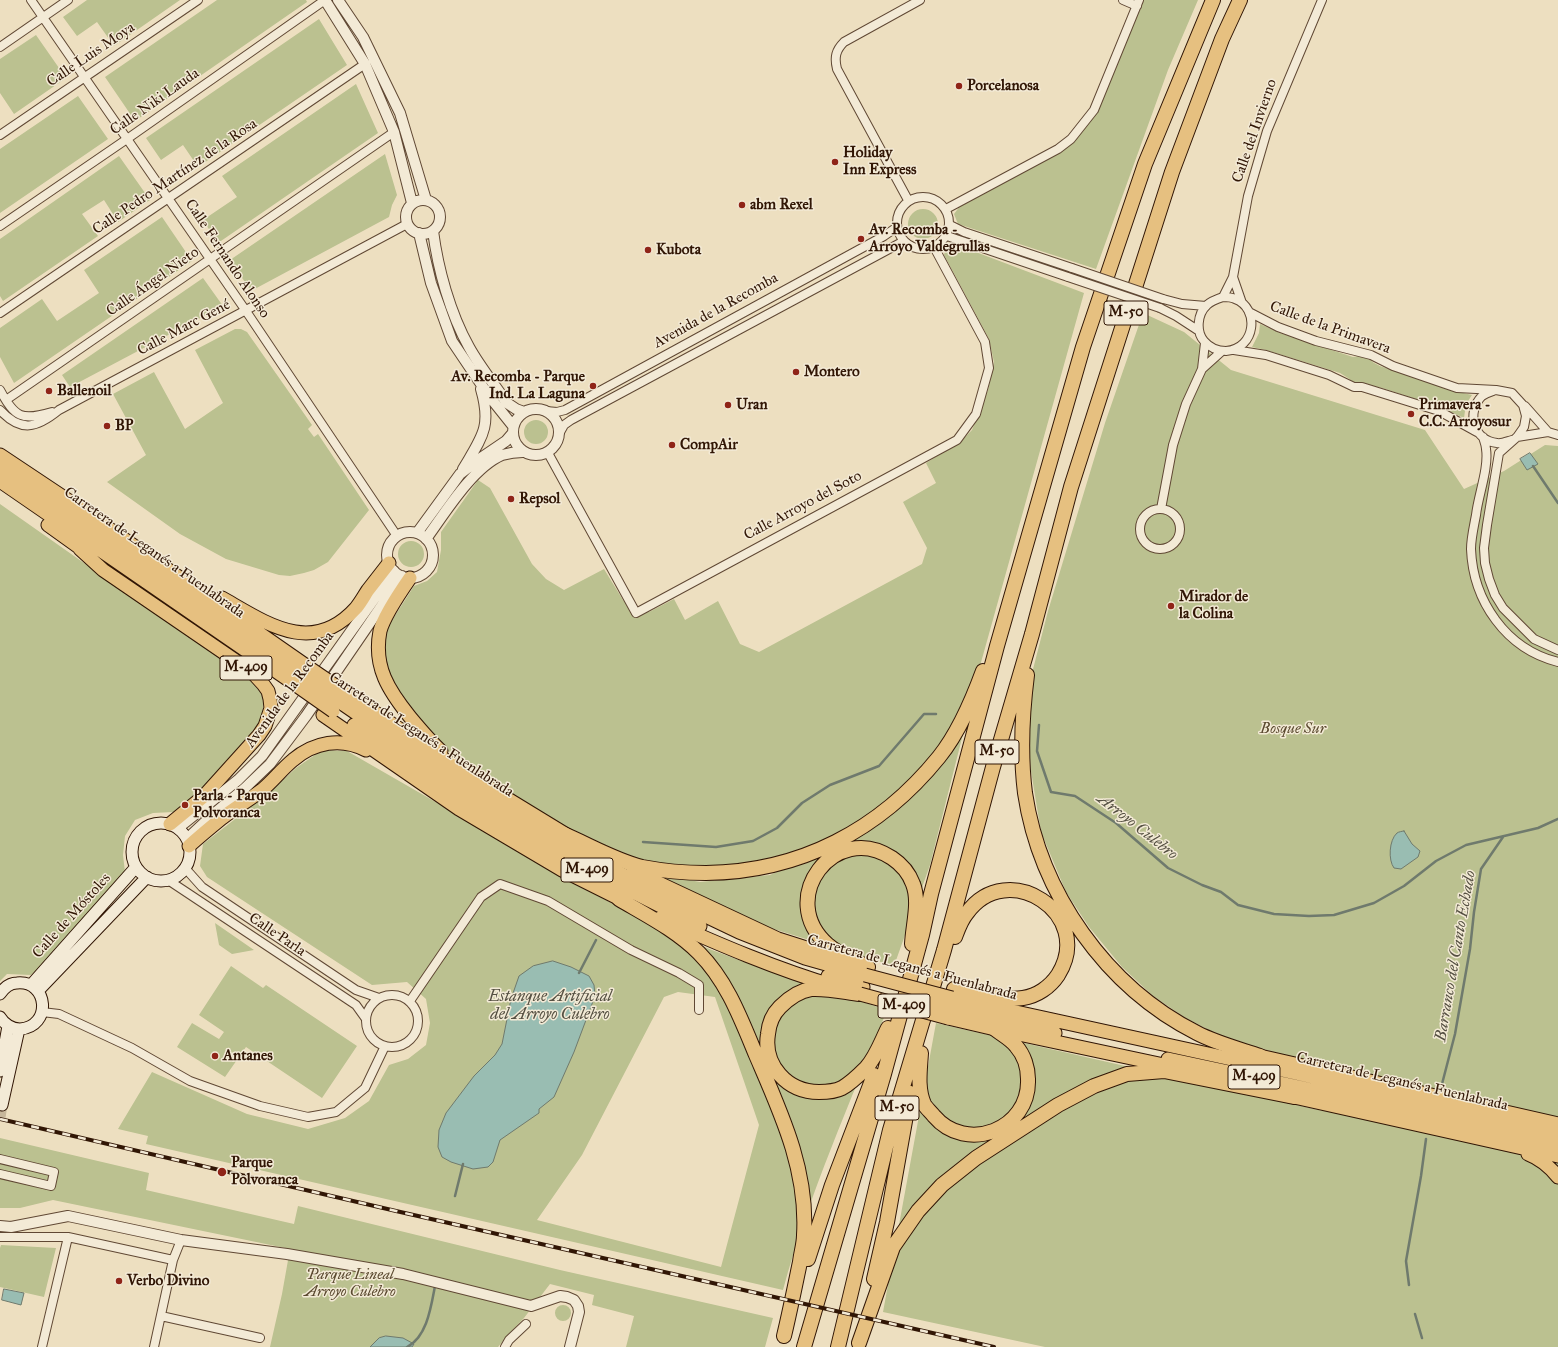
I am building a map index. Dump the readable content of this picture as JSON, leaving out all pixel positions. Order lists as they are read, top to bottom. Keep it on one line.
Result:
{"streets":{"highway":["M-50","Carretera de Leganés a Fuenlabrada","M-409"],"main road":["Calle de Móstoles"],"street":["Calle Luis Moya","Calle Niki Lauda","Calle del Invierno","Calle Pedro Martínez de la Rosa","Calle Fernando Alonso","Calle Ángel Nieto","Avenida de la Recomba","Calle Marc Gené","Calle de la Primavera","Calle Arroyo del Soto","Calle Parla"]},"crossings":[["Calle Luis Moya","Calle Fernando Alonso"],["Calle Niki Lauda","Calle Fernando Alonso"],["Calle Pedro Martínez de la Rosa","Calle Fernando Alonso"],["Calle Fernando Alonso","Calle Ángel Nieto"],["Calle Fernando Alonso","Avenida de la Recomba"],["Calle Fernando Alonso","Calle Marc Gené"],["Calle Fernando Alonso","M-409"],["Avenida de la Recomba","Calle Arroyo del Soto"],["Avenida de la Recomba","M-409"],["Avenida de la Recomba","Calle de Móstoles"],["Avenida de la Recomba","Calle Parla"],["Carretera de Leganés a Fuenlabrada","M-409"],["M-409","Calle de Móstoles"],["M-409","Calle Parla"],["Calle de Móstoles","Calle Parla"]],"water":["Arroyo Culebro","Barranco del Canto Echado","Estanque Artificial del Arroyo Culebro"],"parks":["Bosque Sur","Parque Lineal Arroyo Culebro"],"places":["Porcelanosa","Holiday Inn Express","abm Rexel","Av. Recomba - Arroyo Valdegrullas","Kubota","Montero","Av. Recomba - Parque Ind. La Laguna","Ballenoil","Uran","Primavera - C.C. Arroyosur","BP","CompAir","Repsol","Mirador de la Colina","Parla - Parque Polvoranca","Antanes","Parque Polvoranca","Verbo Divino"]}
